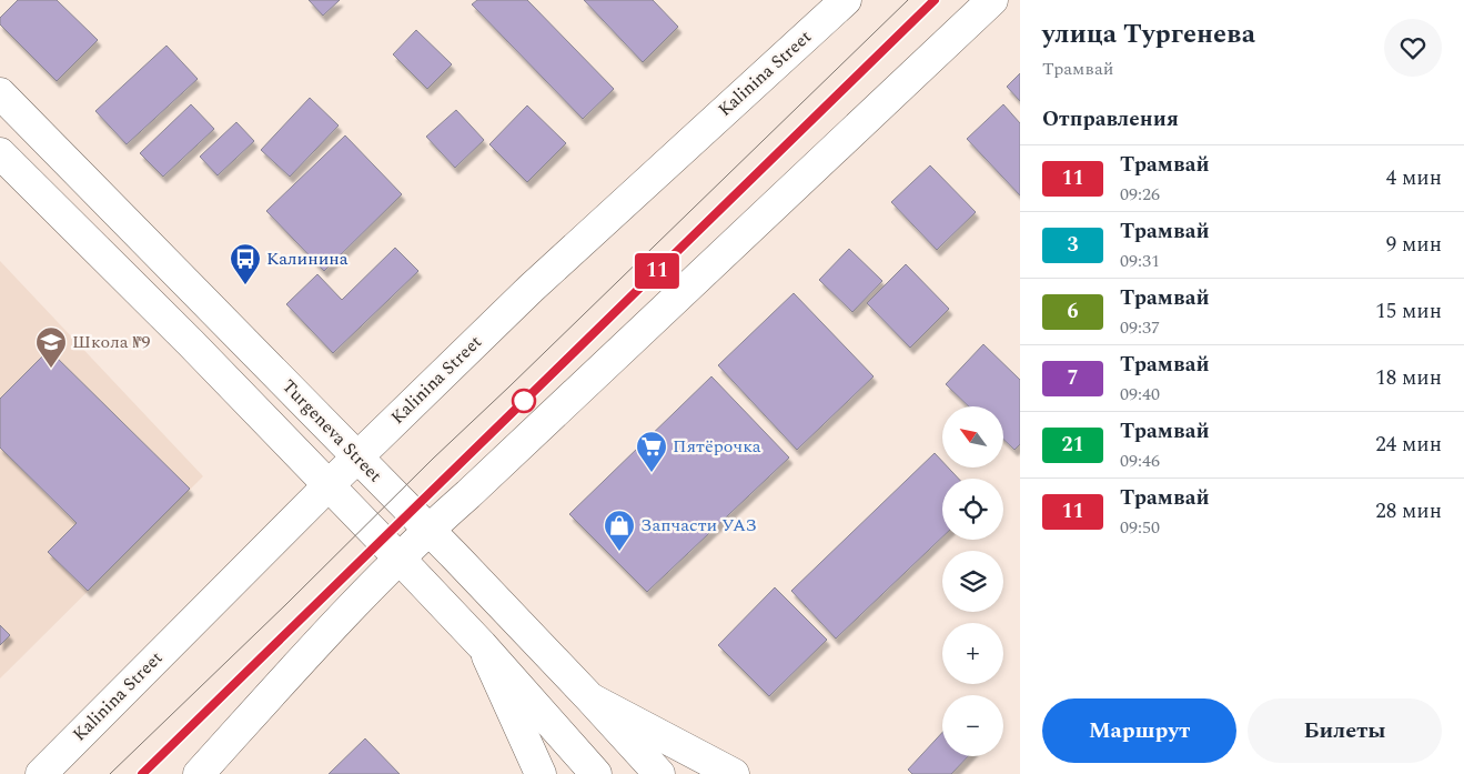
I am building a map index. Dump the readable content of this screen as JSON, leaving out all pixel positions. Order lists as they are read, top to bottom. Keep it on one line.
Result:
{"streets":{"main road":["Kalinina Street","Turgeneva Street"]},"crossings":[["Kalinina Street","Turgeneva Street"]],"places":{"bus stop":["Калинина"],"school or university":["Школа №9"],"supermarket":["Пятёрочка"],"shop":["Запчасти УАЗ"]},"lines":["tram line 11"],"north":"top left","page":{"on_map":"11","heading":[["улица Тургенева","Трамвай"],"Отправления"],"list":[{"mark":"11","name":"Трамвай","note":"09:26","value":"4 мин"},{"mark":"3","name":"Трамвай","note":"09:31","value":"9 мин"},{"mark":"6","name":"Трамвай","note":"09:37","value":"15 мин"},{"mark":"7","name":"Трамвай","note":"09:40","value":"18 мин"},{"mark":"21","name":"Трамвай","note":"09:46","value":"24 мин"},{"mark":"11","name":"Трамвай","note":"09:50","value":"28 мин"}],"map_buttons":["+","−"],"buttons":["Маршрут","Билеты"]}}
